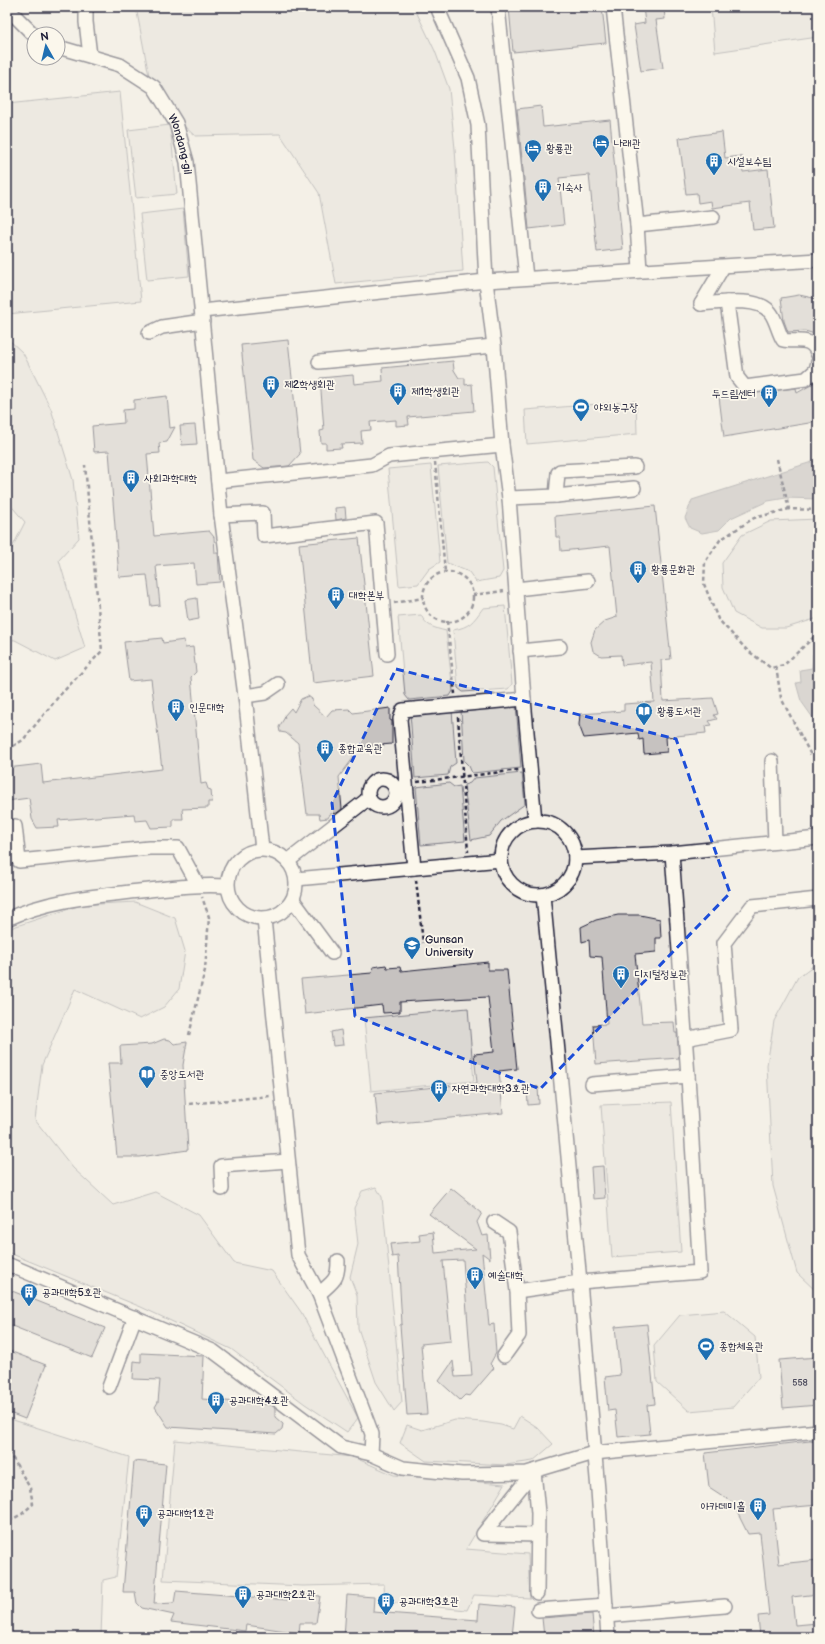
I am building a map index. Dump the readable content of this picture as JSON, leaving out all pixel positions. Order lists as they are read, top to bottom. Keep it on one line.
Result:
{"streets":{"lane":["Wondang-gil"]},"places":{"hotel":["나래관","황룡관"],"building":["시설보수팀","기숙사","제2학생회관","제1학생회관","두드림센터","사회과학대학","황룡문화관","대학본부","인문대학","종합교육관","디지털정보관","자연과학대학3호관","예술대학","공과대학5호관","공과대학4호관","아카데미홀","공과대학1호관","공과대학2호관","공과대학3호관"],"sports":["야외농구장","종합체육관"],"library":["황룡도서관","중앙도서관"],"school or university":["Gunsan University"]},"house_numbers":["558"],"north":"top"}
